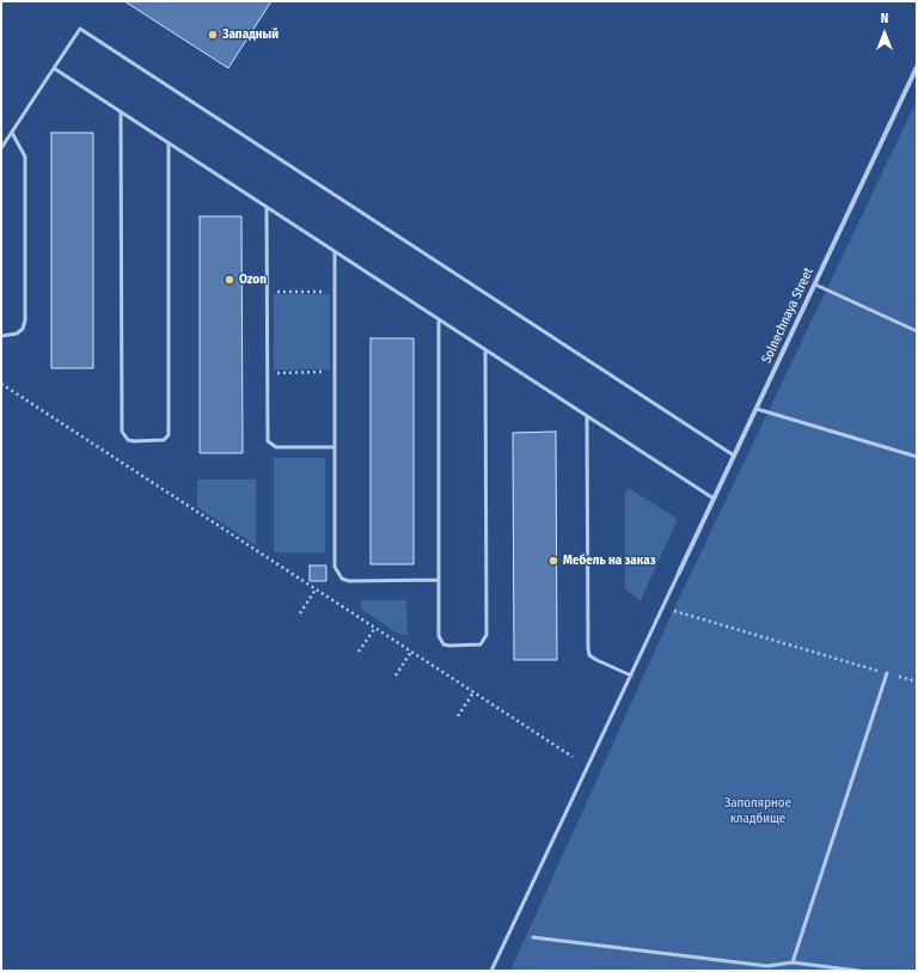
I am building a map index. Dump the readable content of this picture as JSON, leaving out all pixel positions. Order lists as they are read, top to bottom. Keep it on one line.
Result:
{"streets":{"street":["Solnechnaya Street"]},"parks":["Заполярное кладбище"],"places":["Западный","Ozon","Мебель на заказ"],"north":"top"}
